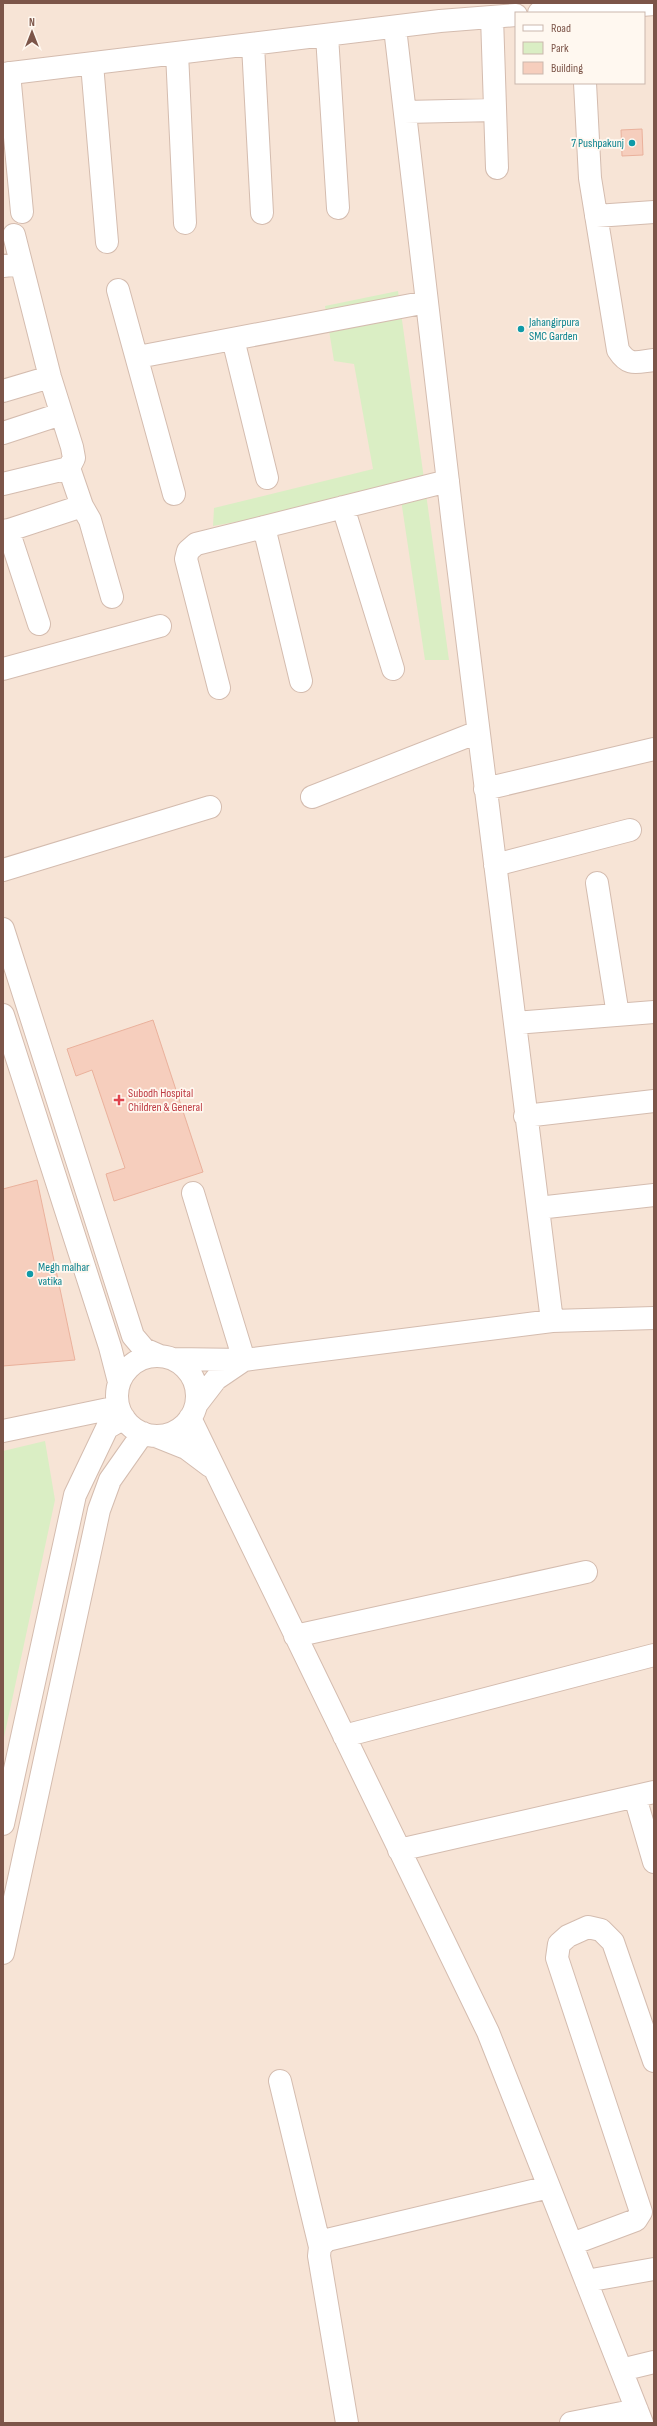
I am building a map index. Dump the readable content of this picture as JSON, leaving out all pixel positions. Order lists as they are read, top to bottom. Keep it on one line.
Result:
{"places":{"other":["7 Pushpakunj","Jahangirpura SMC Garden","Megh malhar vatika"],"health":["Subodh Hospital Children & General"]},"legend":["Road","Park","Building"],"north":"top"}
